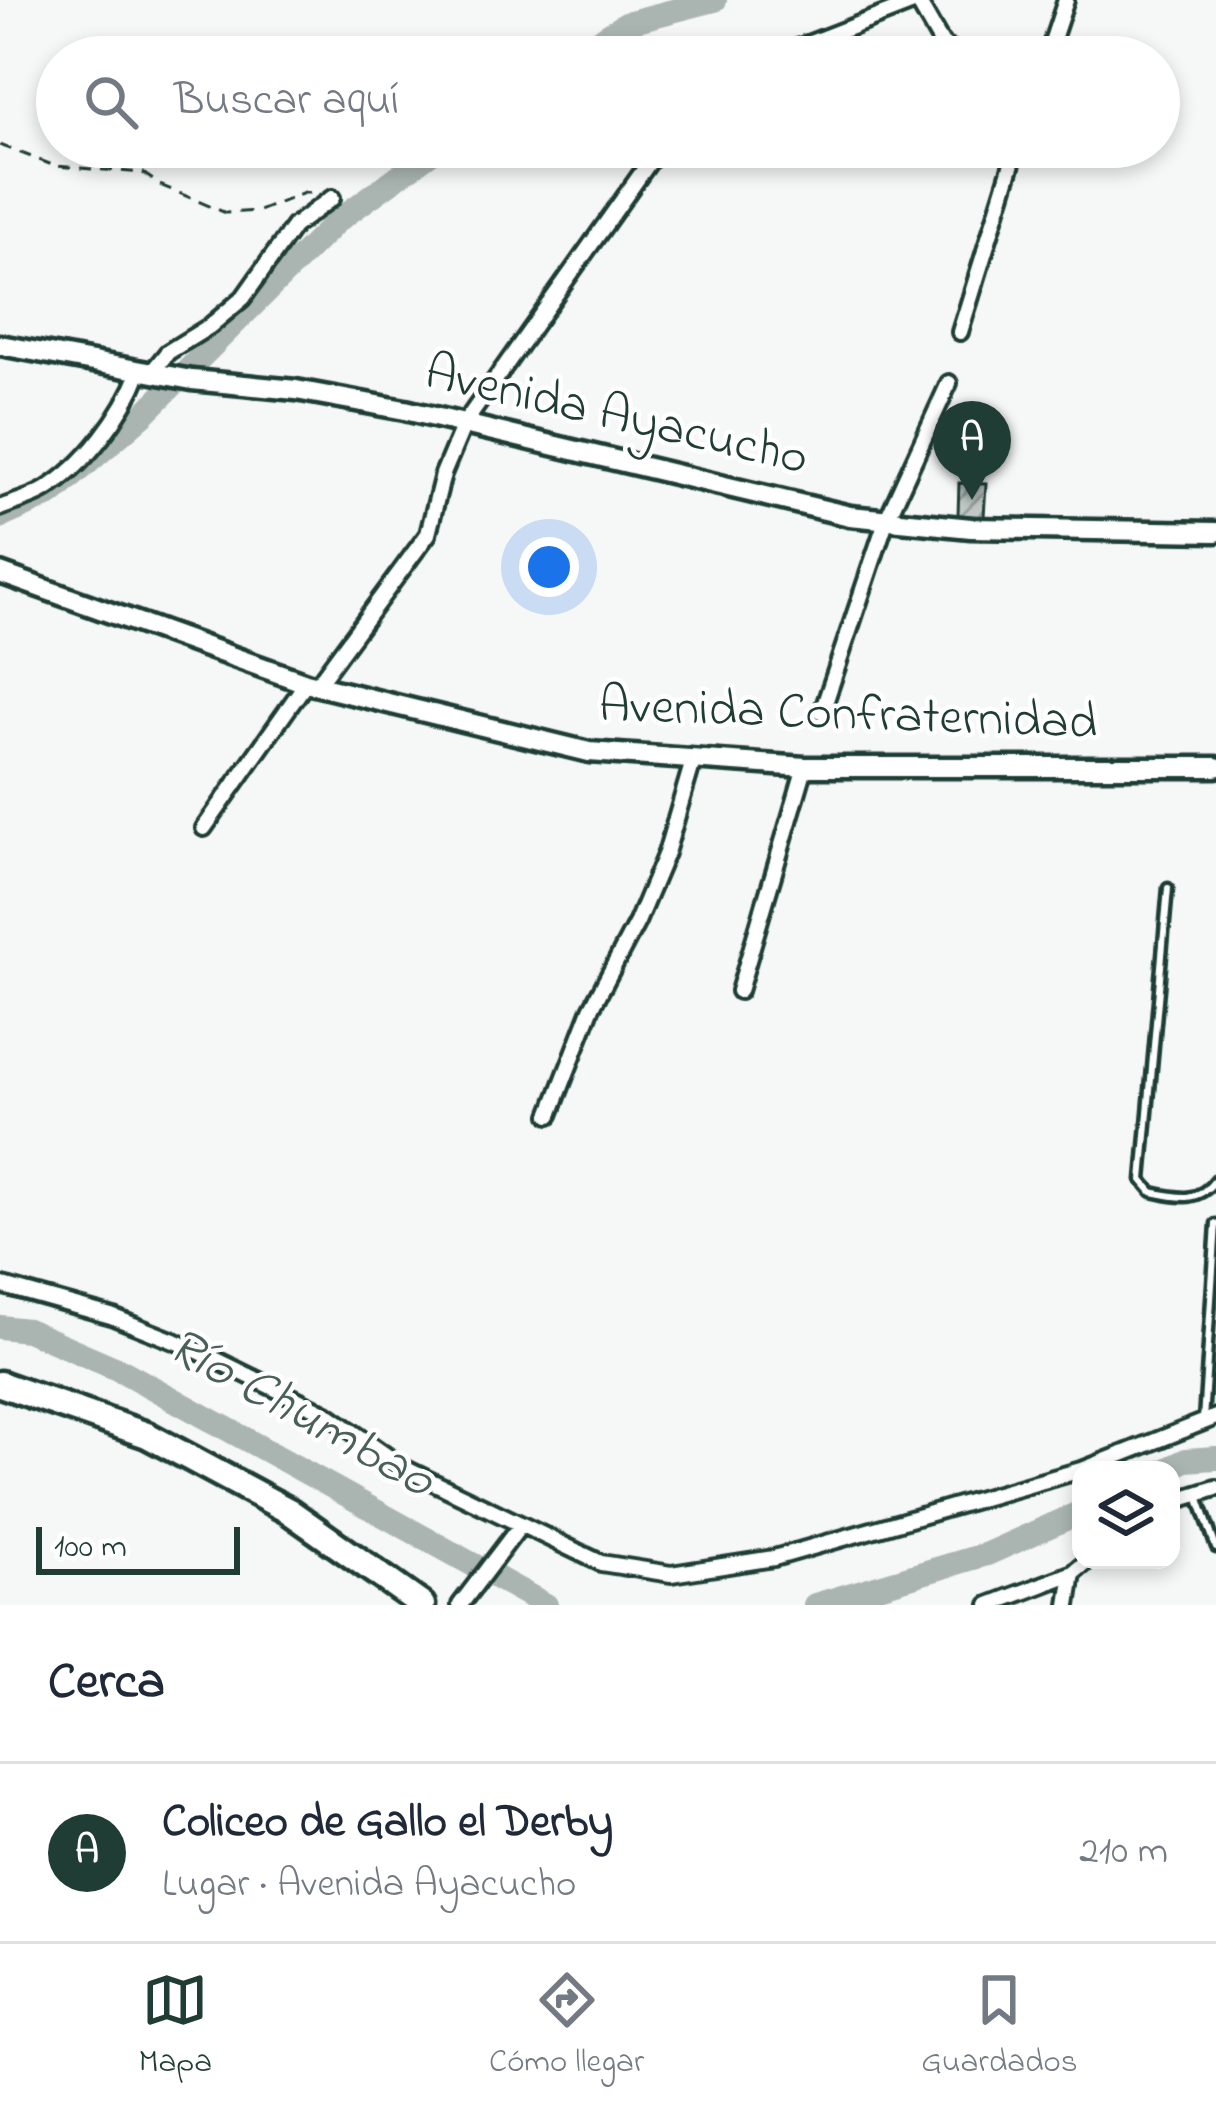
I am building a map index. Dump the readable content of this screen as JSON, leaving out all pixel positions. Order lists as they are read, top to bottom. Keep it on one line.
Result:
{"streets":{"main road":["Avenida Ayacucho","Avenida Confraternidad"]},"water":["Río Chumbao"],"scale_bar":"100 m","page":{"search":"Buscar aquí","pins":"A","scale":"100 m","heading":"Cerca","list":[{"mark":"A","name":"Coliceo de Gallo el Derby","note":"Lugar · Avenida Ayacucho","value":"210 m"}],"nav":["Mapa","Cómo llegar","Guardados"]}}
